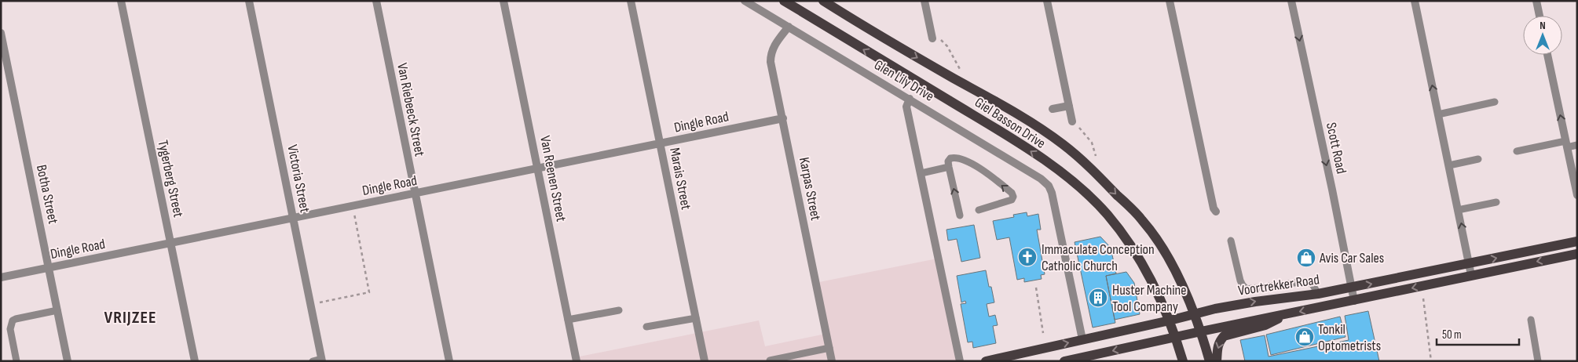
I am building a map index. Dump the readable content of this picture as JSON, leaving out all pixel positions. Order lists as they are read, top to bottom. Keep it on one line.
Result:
{"streets":{"main road":["Giel Basson Drive","Voortrekker Road"],"street":["Glen Lily Drive","Van Riebeeck Street","Dingle Road","Scott Road","Tygerberg Street","Victoria Street","Van Reenen Street","Marais Street","Karpas Street","Botha Street"]},"crossings":[["Glen Lily Drive","Karpas Street"],["Glen Lily Drive","Voortrekker Road"],["Van Riebeeck Street","Dingle Road"],["Dingle Road","Tygerberg Street"],["Dingle Road","Victoria Street"],["Dingle Road","Van Reenen Street"],["Dingle Road","Marais Street"],["Dingle Road","Karpas Street"],["Dingle Road","Botha Street"],["Giel Basson Drive","Voortrekker Road"],["Scott Road","Voortrekker Road"]],"one_way":["Scott Road"],"districts":["VRIJZEE"],"places":{"church":["Immaculate Conception Catholic Church"],"shop":["Avis Car Sales","Tonkil Optometrists"],"building":["Huster Machine Tool Company"]},"scale_bar":"50 m","north":"top"}
